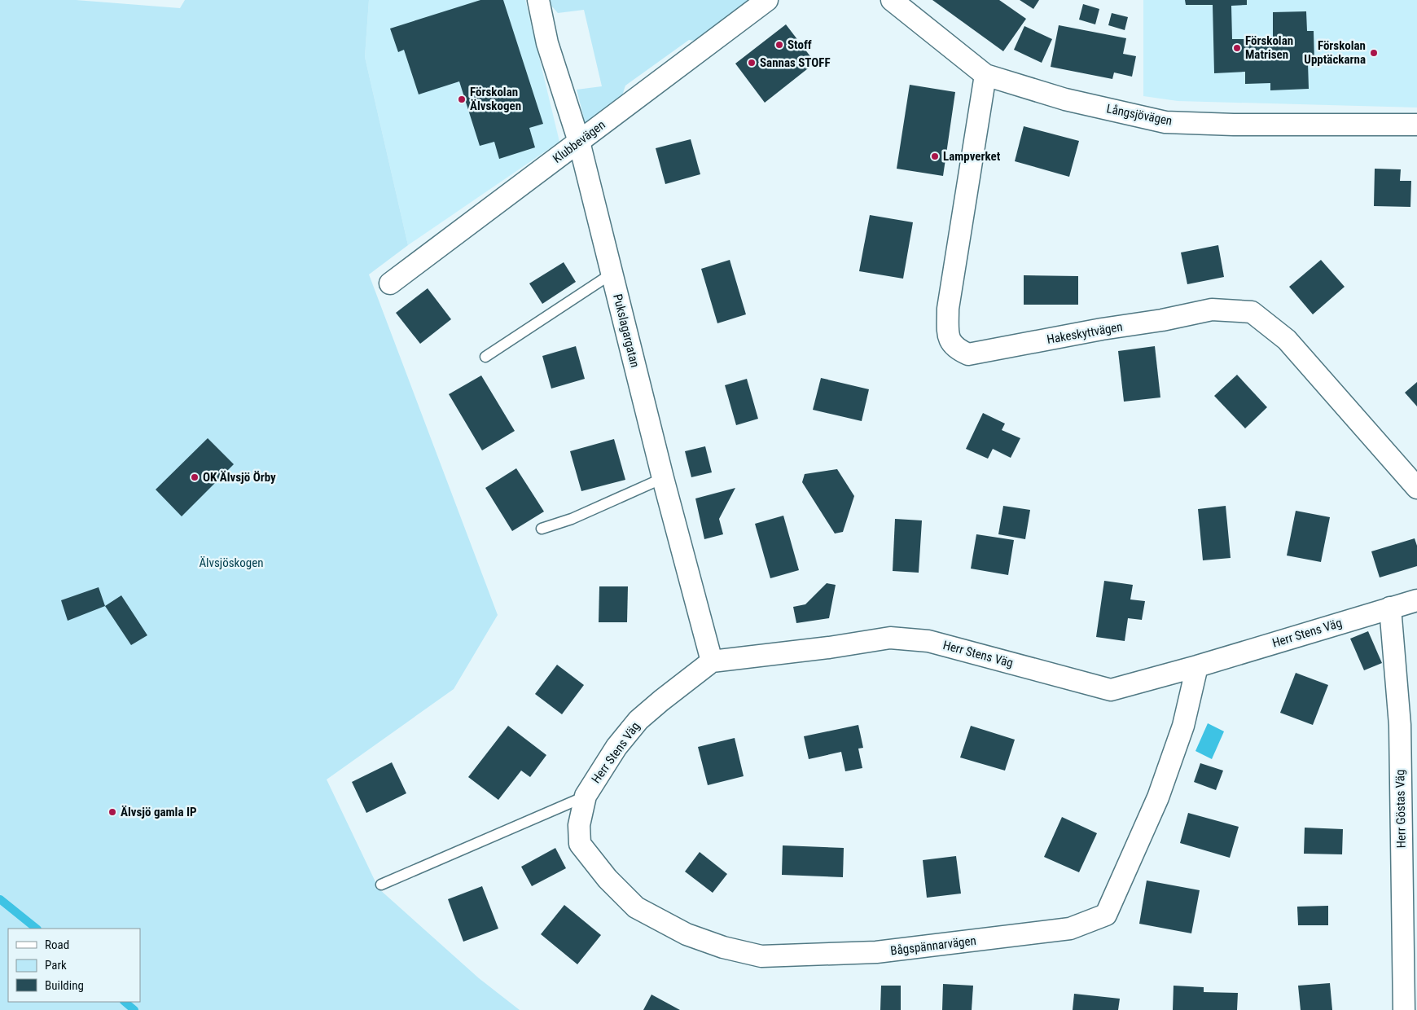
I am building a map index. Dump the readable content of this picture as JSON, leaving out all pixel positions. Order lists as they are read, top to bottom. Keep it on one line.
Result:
{"streets":{"street":["Långsjövägen","Klubbevägen","Pukslagargatan","Hakeskyttvägen","Herr Stens Väg","Herr Göstas Väg","Bågspännarvägen"]},"crossings":[["Långsjövägen","Hakeskyttvägen"],["Klubbevägen","Pukslagargatan"],["Pukslagargatan","Herr Stens Väg"],["Herr Stens Väg","Herr Göstas Väg"],["Herr Stens Väg","Bågspännarvägen"]],"parks":["Älvsjöskogen"],"places":["Stoff","Förskolan Matrisen","Förskolan Upptäckarna","Sannas STOFF","Förskolan Älvskogen","Lampverket","OK Älvsjö Örby","Älvsjö gamla IP"],"legend":["Road","Park","Building"]}
